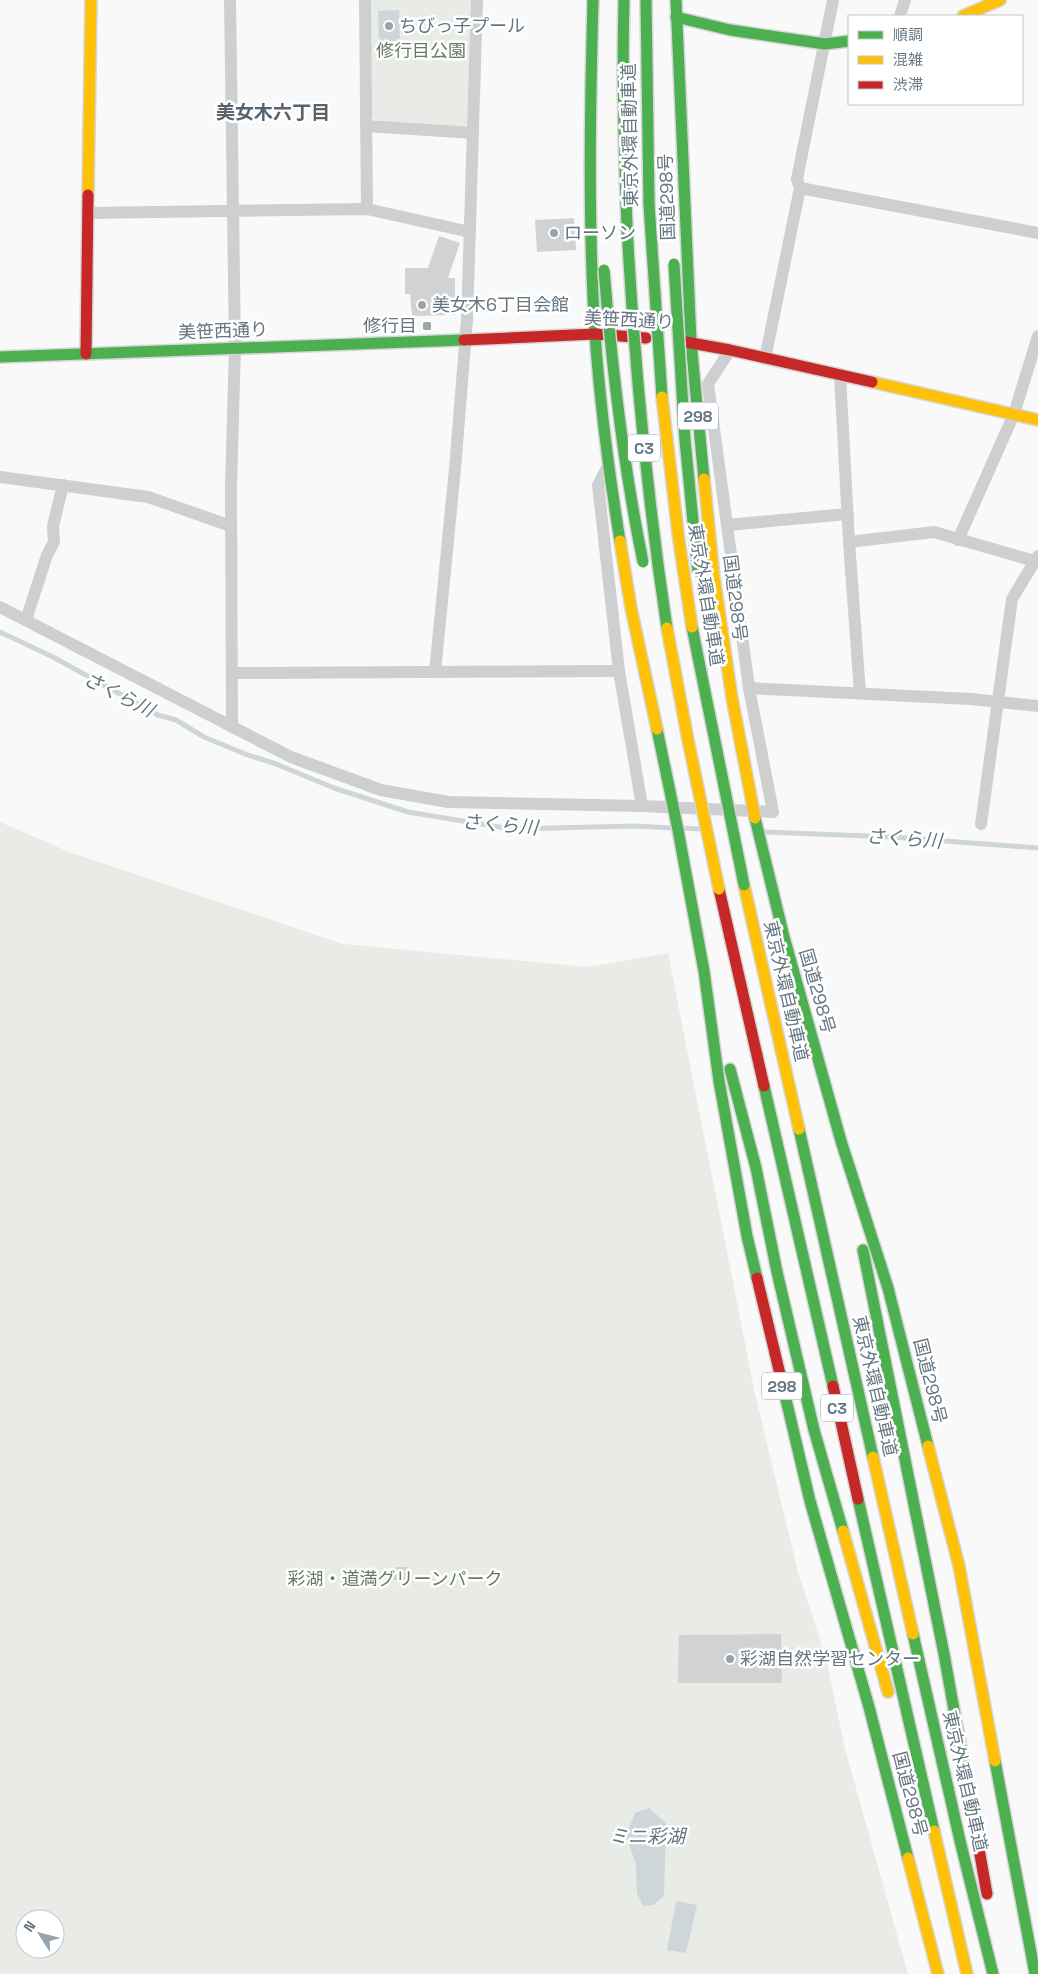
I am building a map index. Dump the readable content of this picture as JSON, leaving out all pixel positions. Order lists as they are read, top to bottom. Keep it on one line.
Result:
{"streets":{"main road":["東京外環自動車道","国道298号","美笹西通り","298","C3"]},"crossings":[["国道298号","美笹西通り"]],"districts":["美女木六丁目"],"water":["さくら川","ミニ彩湖"],"parks":["修行目公園","彩湖・道満グリーンパーク"],"places":{"other":["ちびっ子プール","ローソン","美女木6丁目会館","彩湖自然学習センター"],"transit":["修行目"]},"legend":["順調","混雑","渋滞"],"north":"top left"}
